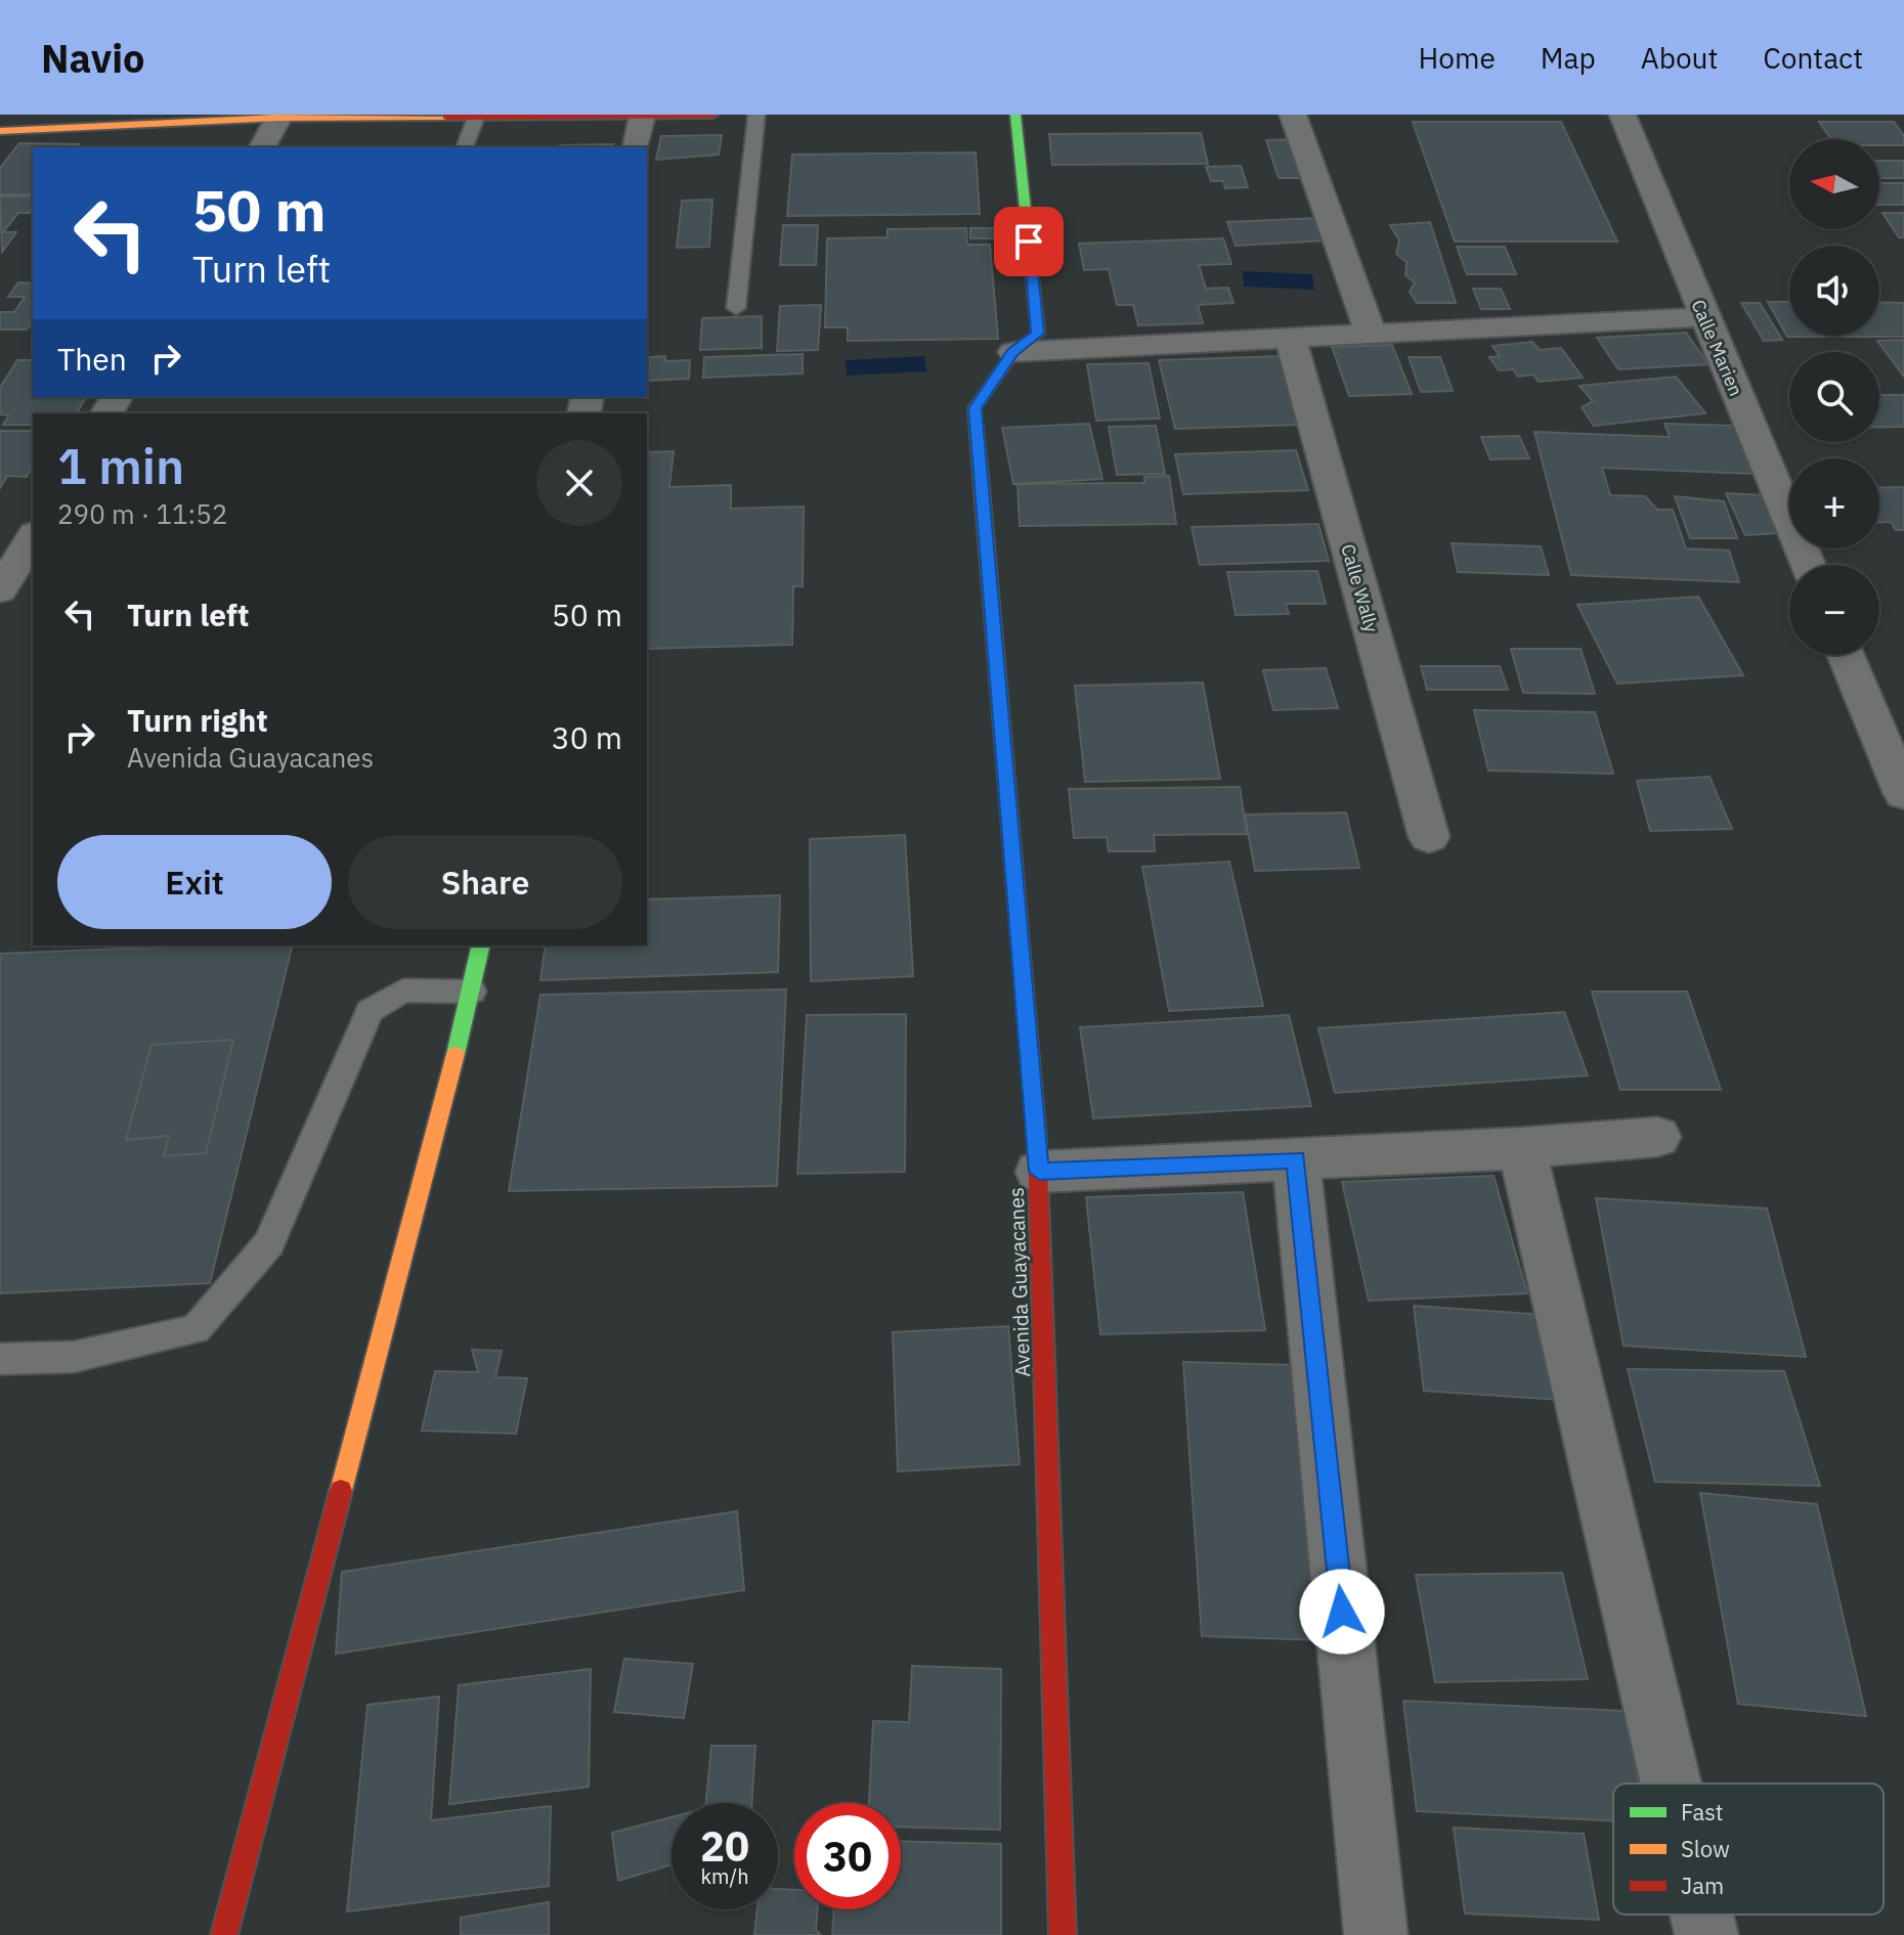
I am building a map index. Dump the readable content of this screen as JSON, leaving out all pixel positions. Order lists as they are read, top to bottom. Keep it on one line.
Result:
{"streets":{"street":["Calle Marien","Calle Wally","Avenida Guayacanes"]},"legend":["Fast","Slow","Jam"],"north":"left","page":{"header":"Navio","nav":["Home","Map","About","Contact"],"map_buttons":["+","−"],"turn":["50 m","Turn left"],"then":"Then","heading":["1 min","290 m · 11:52"],"list":[{"name":"Turn left","value":"50 m"},{"name":"Turn right","note":"Avenida Guayacanes","value":"30 m"}],"buttons":["Exit","Share"],"speed":"20 km/h","limit":"30"}}
